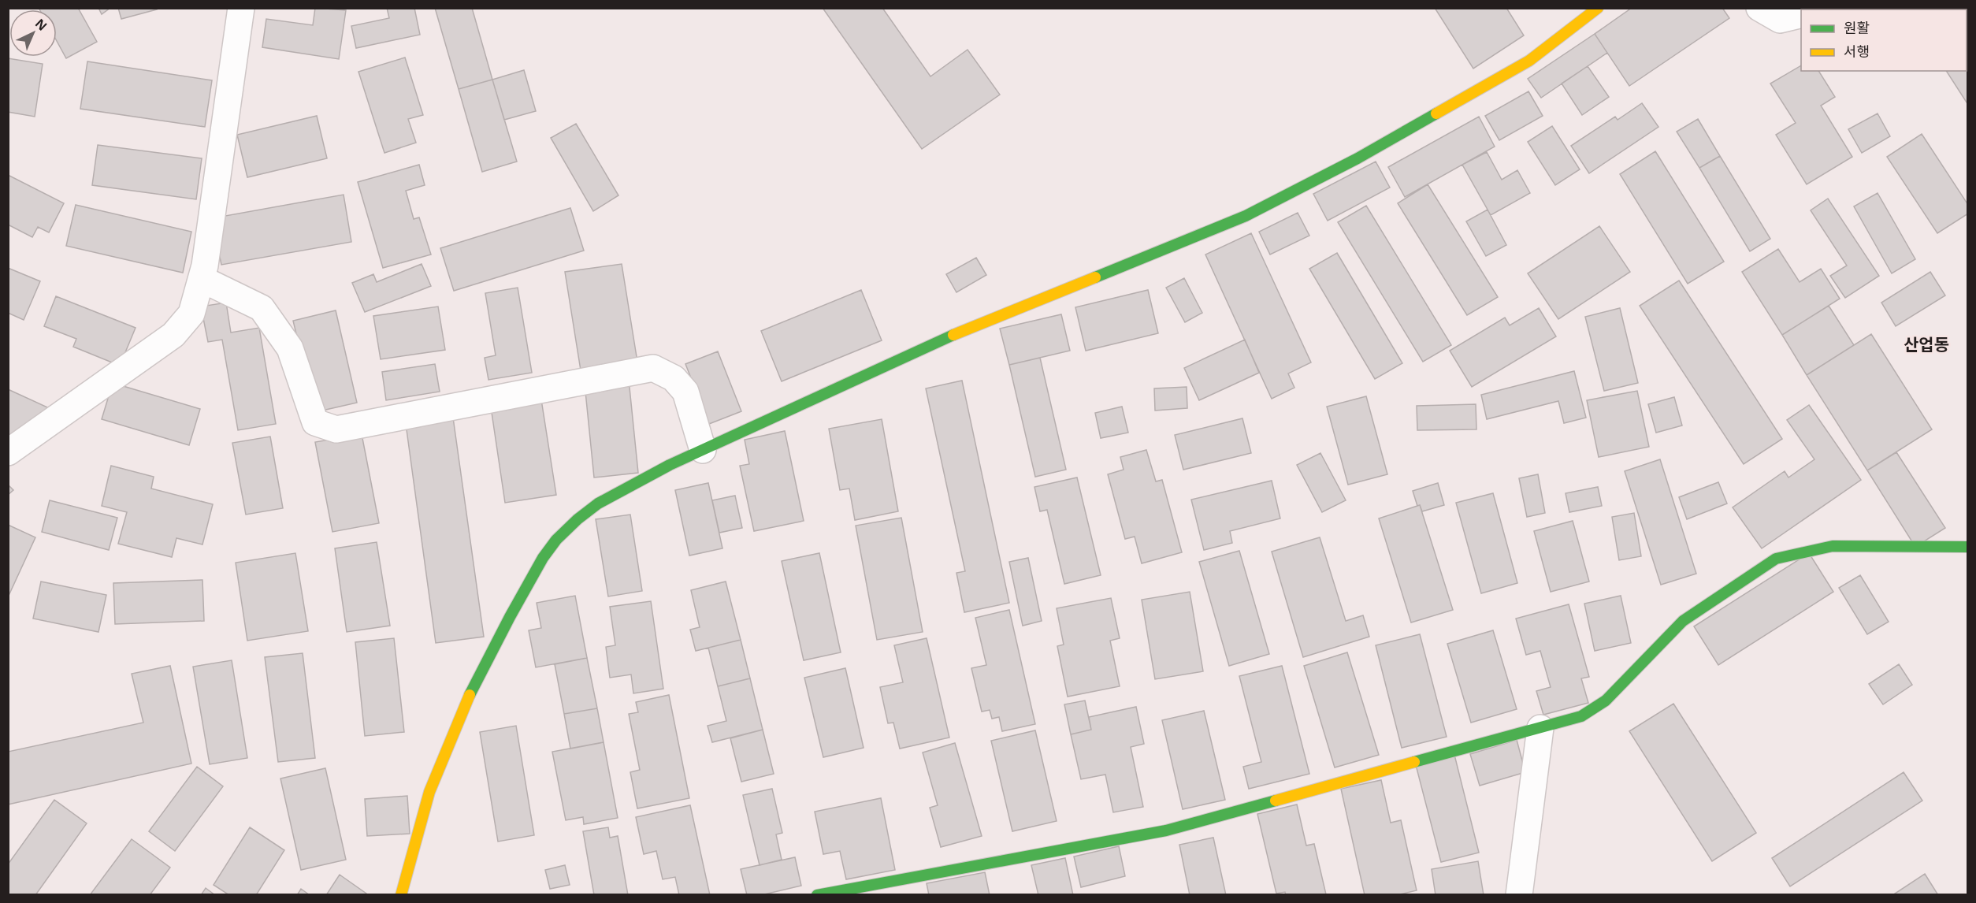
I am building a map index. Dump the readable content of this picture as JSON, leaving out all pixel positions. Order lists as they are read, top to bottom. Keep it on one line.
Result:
{"districts":["산업동"],"legend":["원활","서행"],"north":"top right"}
